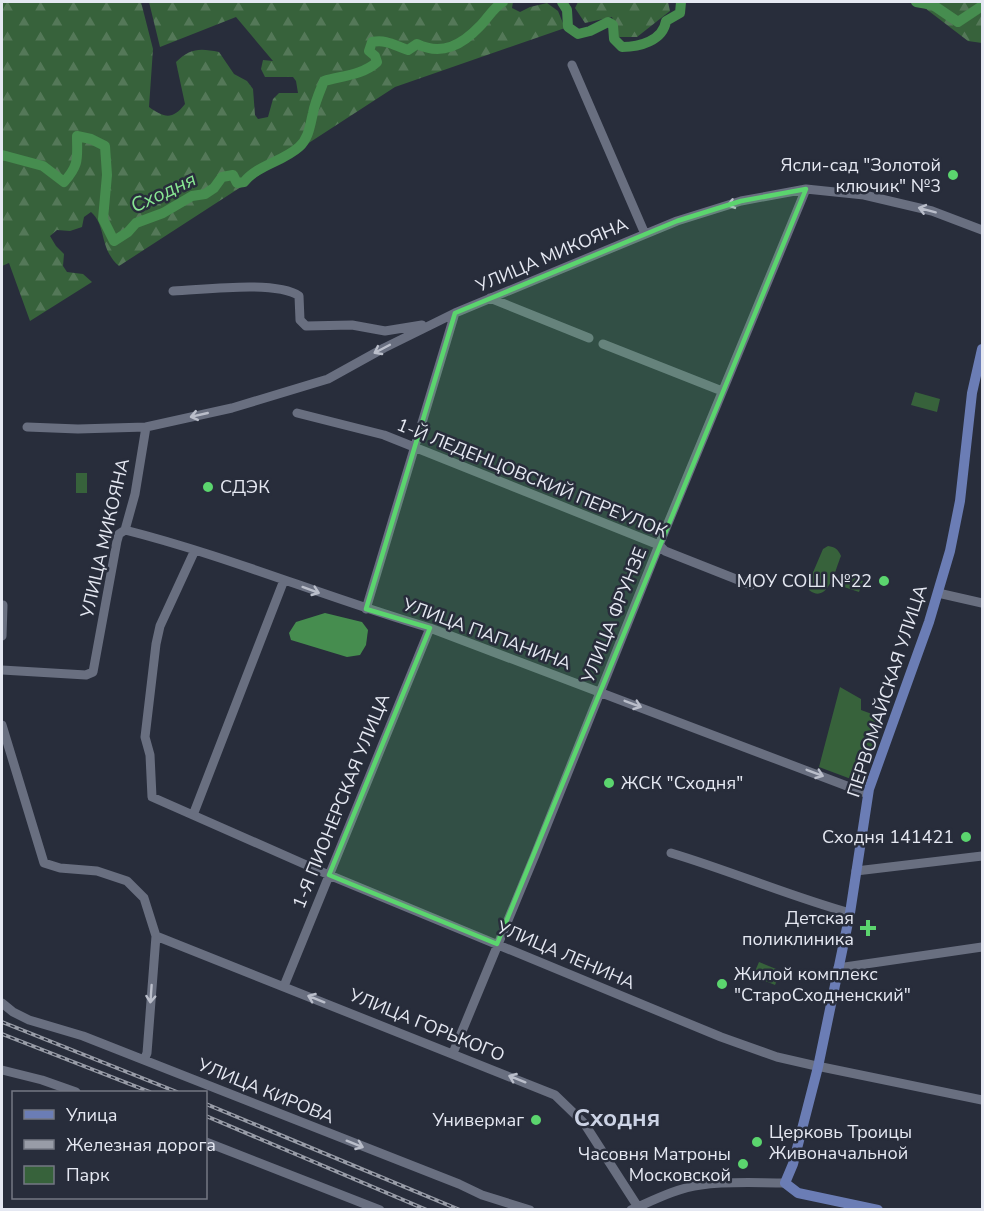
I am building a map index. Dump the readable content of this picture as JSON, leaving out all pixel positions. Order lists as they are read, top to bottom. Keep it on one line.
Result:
{"streets":{"main road":["ПЕРВОМАЙСКАЯ УЛИЦА"],"street":["УЛИЦА МИКОЯНА","1-Й ЛЕДЕНЦОВСКИЙ ПЕРЕУЛОК","УЛИЦА ФРУНЗЕ","УЛИЦА ПАПАНИНА","1-Я ПИОНЕРСКАЯ УЛИЦА","УЛИЦА ЛЕНИНА","УЛИЦА ГОРЬКОГО","УЛИЦА КИРОВА"]},"crossings":[["УЛИЦА МИКОЯНА","УЛИЦА ФРУНЗЕ"],["УЛИЦА МИКОЯНА","УЛИЦА ПАПАНИНА"],["1-Й ЛЕДЕНЦОВСКИЙ ПЕРЕУЛОК","УЛИЦА ФРУНЗЕ"],["УЛИЦА ФРУНЗЕ","УЛИЦА ПАПАНИНА"],["УЛИЦА ФРУНЗЕ","УЛИЦА ЛЕНИНА"],["УЛИЦА ФРУНЗЕ","УЛИЦА ГОРЬКОГО"],["УЛИЦА ПАПАНИНА","ПЕРВОМАЙСКАЯ УЛИЦА"],["УЛИЦА ПАПАНИНА","1-Я ПИОНЕРСКАЯ УЛИЦА"],["УЛИЦА ПАПАНИНА","УЛИЦА ЛЕНИНА"],["ПЕРВОМАЙСКАЯ УЛИЦА","УЛИЦА ЛЕНИНА"],["1-Я ПИОНЕРСКАЯ УЛИЦА","УЛИЦА ЛЕНИНА"],["1-Я ПИОНЕРСКАЯ УЛИЦА","УЛИЦА ГОРЬКОГО"]],"one_way":["УЛИЦА МИКОЯНА","УЛИЦА ПАПАНИНА","УЛИЦА ГОРЬКОГО"],"districts":["Сходня"],"water":["Сходня"],"places":{"other":["Ясли-сад \"Золотой ключик\" №3","СДЭК","МОУ СОШ №22","ЖСК \"Сходня\"","Сходня 141421","Жилой комплекс \"СтароСходненский\"","Универмаг","Церковь Троицы Живоначальной","Часовня Матроны Московской"],"health":["Детская поликлиника"]},"legend":["Улица","Железная дорога","Парк"]}
